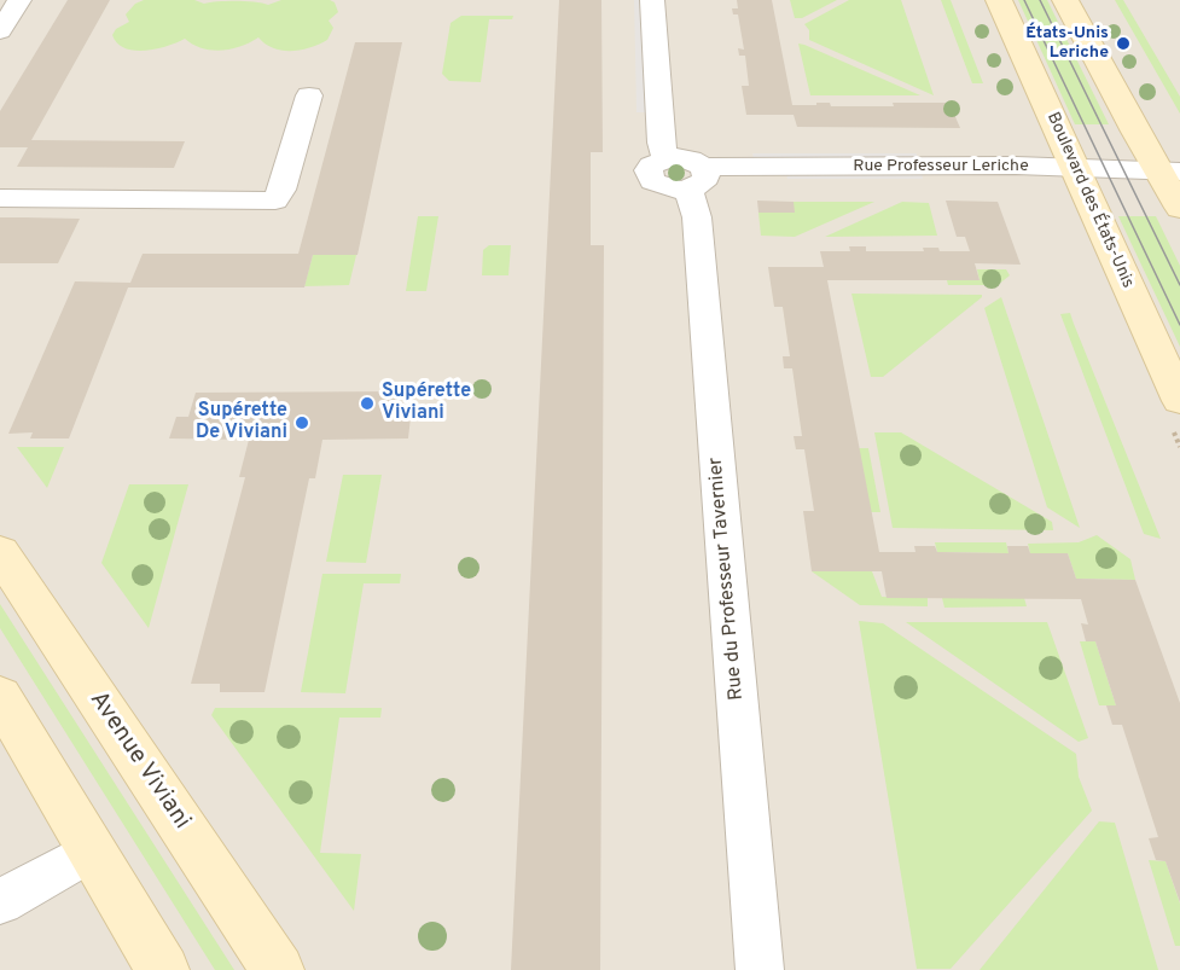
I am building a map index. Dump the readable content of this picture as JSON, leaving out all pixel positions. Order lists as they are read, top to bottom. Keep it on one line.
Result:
{"streets":{"main road":["Boulevard des États-Unis","Avenue Viviani"],"street":["Rue Professeur Leriche","Rue du Professeur Tavernier"]},"crossings":[["Rue Professeur Leriche","Boulevard des États-Unis"],["Rue Professeur Leriche","Rue du Professeur Tavernier"]],"places":["États-Unis Leriche","Supérette Viviani","Supérette De Viviani"]}
